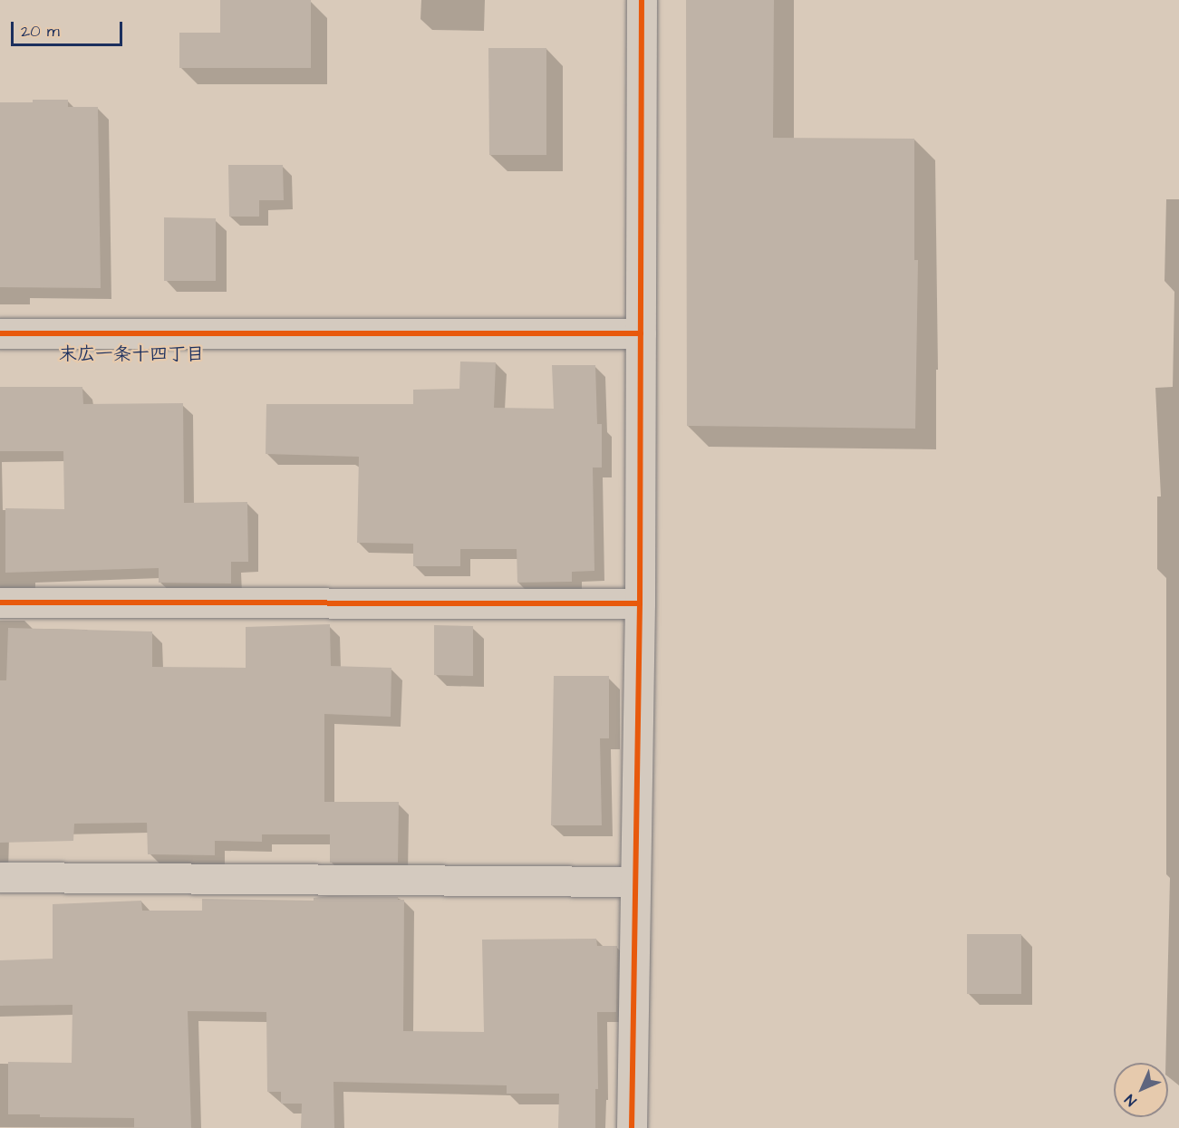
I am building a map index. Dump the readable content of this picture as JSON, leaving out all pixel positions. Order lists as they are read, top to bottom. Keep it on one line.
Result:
{"districts":["末広一条十四丁目"],"scale_bar":"20 m","north":"bottom left"}
